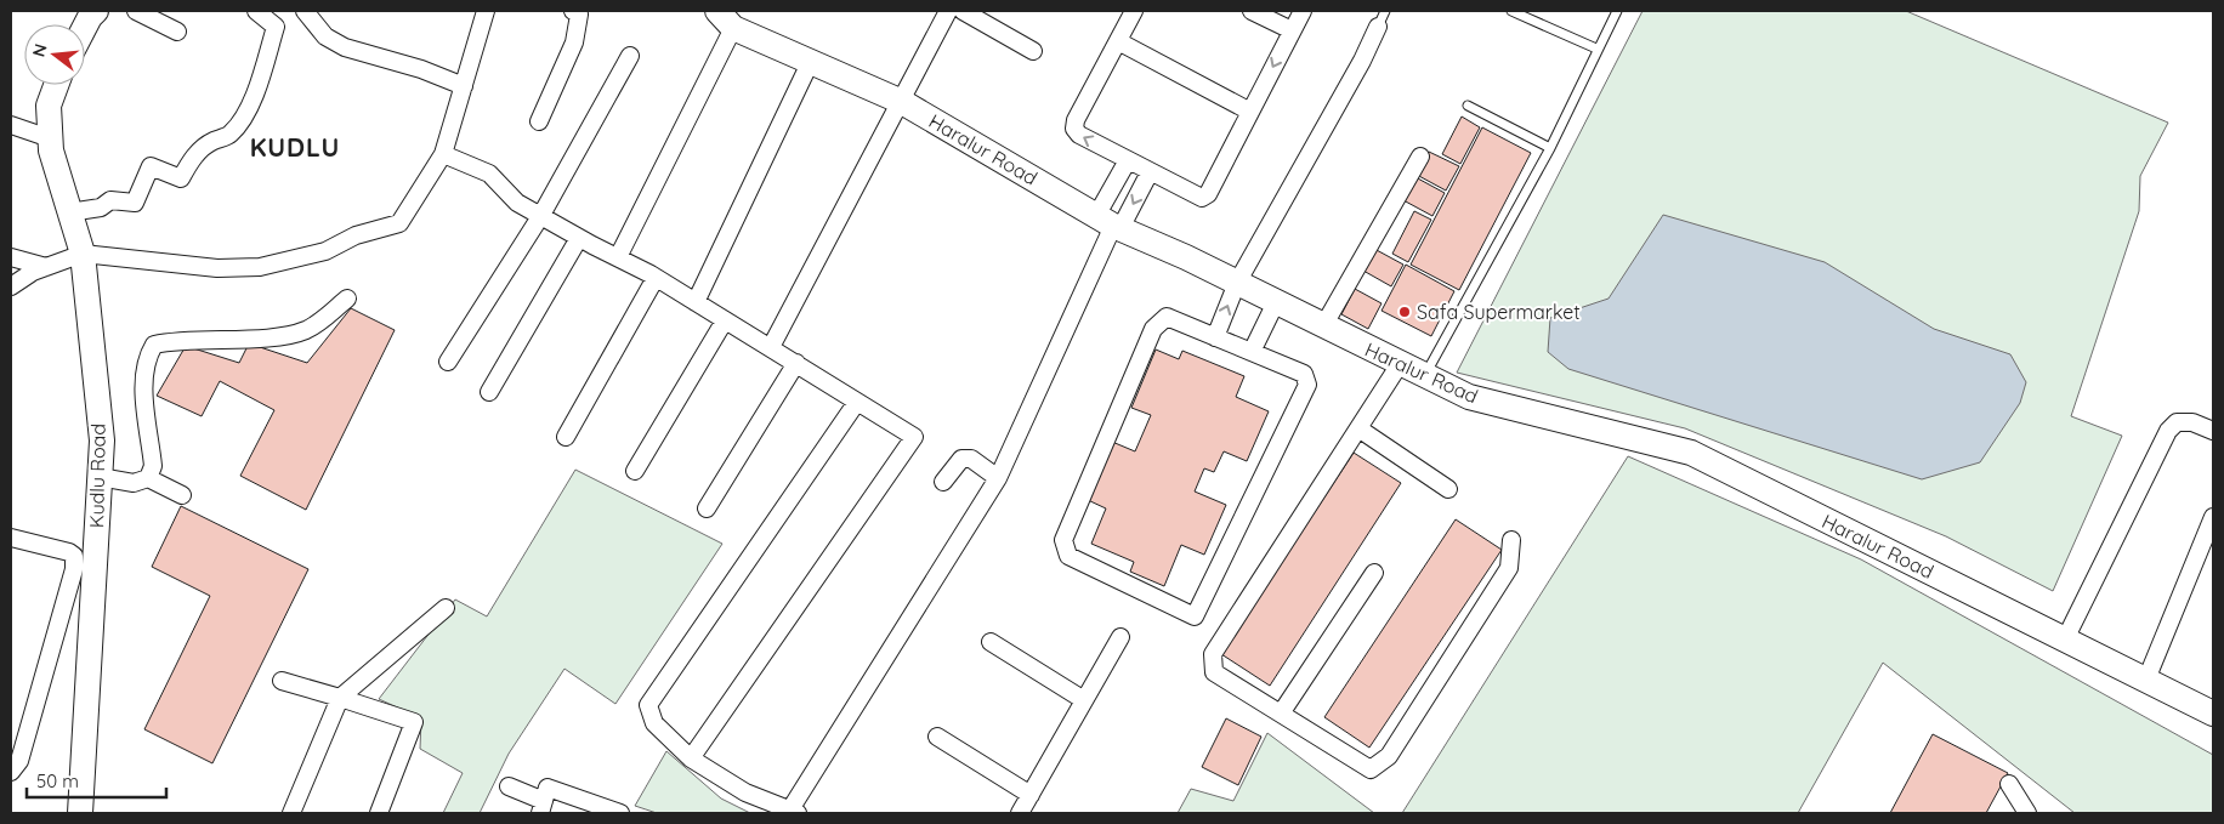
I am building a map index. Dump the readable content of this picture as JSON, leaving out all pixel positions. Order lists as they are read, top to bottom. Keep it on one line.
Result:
{"streets":{"street":["Haralur Road","Kudlu Road"]},"districts":["KUDLU"],"places":["Safa Supermarket"],"scale_bar":"50 m","north":"left"}
